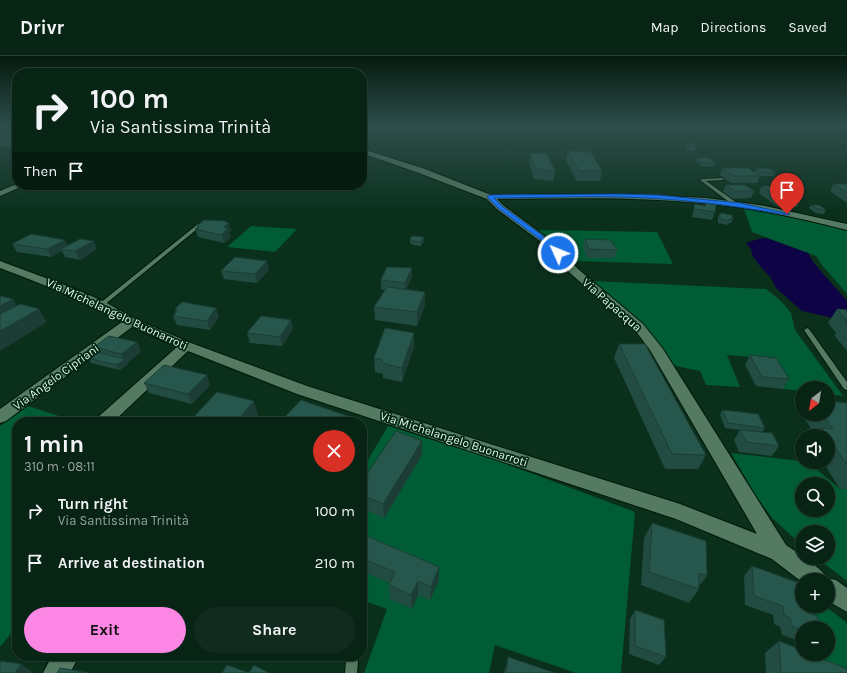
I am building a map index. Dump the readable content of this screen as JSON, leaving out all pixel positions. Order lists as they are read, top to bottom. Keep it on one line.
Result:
{"streets":{"street":["Via Papacqua","Via Michelangelo Buonarroti","Via Angelo Cipriani"]},"crossings":[["Via Papacqua","Via Michelangelo Buonarroti"],["Via Michelangelo Buonarroti","Via Angelo Cipriani"]],"north":"bottom left","page":{"header":"Drivr","nav":["Map","Directions","Saved"],"turn":["100 m","Via Santissima Trinità"],"then":"Then","map_buttons":["+","−"],"heading":["1 min","310 m · 08:11"],"list":[{"name":"Turn right","note":"Via Santissima Trinità","value":"100 m"},{"name":"Arrive at destination","value":"210 m"}],"buttons":["Exit","Share"]}}
